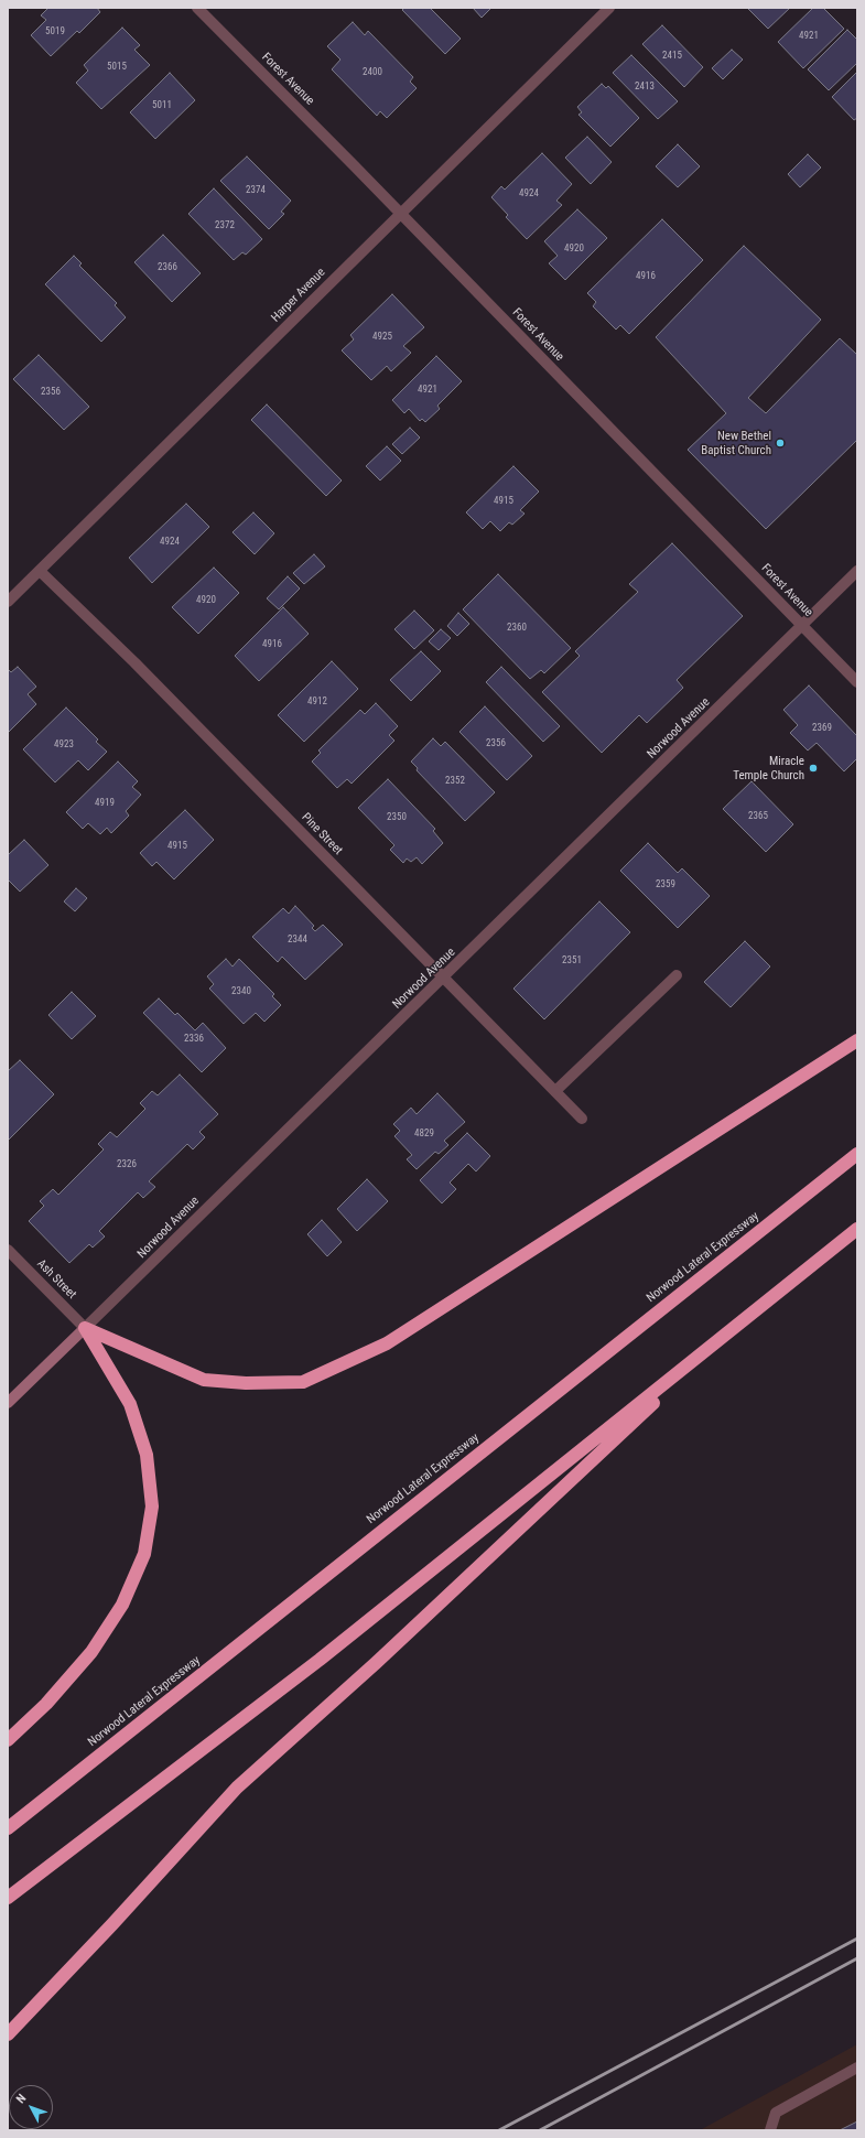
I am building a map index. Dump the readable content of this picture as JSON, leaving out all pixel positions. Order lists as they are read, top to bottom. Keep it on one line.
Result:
{"streets":{"highway":["Norwood Lateral Expressway"],"street":["Forest Avenue","Harper Avenue","Norwood Avenue","Pine Street","Ash Street"]},"crossings":[["Forest Avenue","Harper Avenue"],["Forest Avenue","Norwood Avenue"],["Harper Avenue","Pine Street"],["Norwood Avenue","Pine Street"],["Norwood Avenue","Ash Street"]],"places":["New Bethel Baptist Church","Miracle Temple Church"],"house_numbers":["5019","4921","2415","5015","2400","2413","5011","2374","4924","2372","4920","2366","4916","4925","4921","2356","4915","4924","4920","2360","4916","4912","2369","2356","4923","2352","4919","2365","2350","4915","2359","2344","2351","2340","2336","4829","2326"],"north":"top left"}
